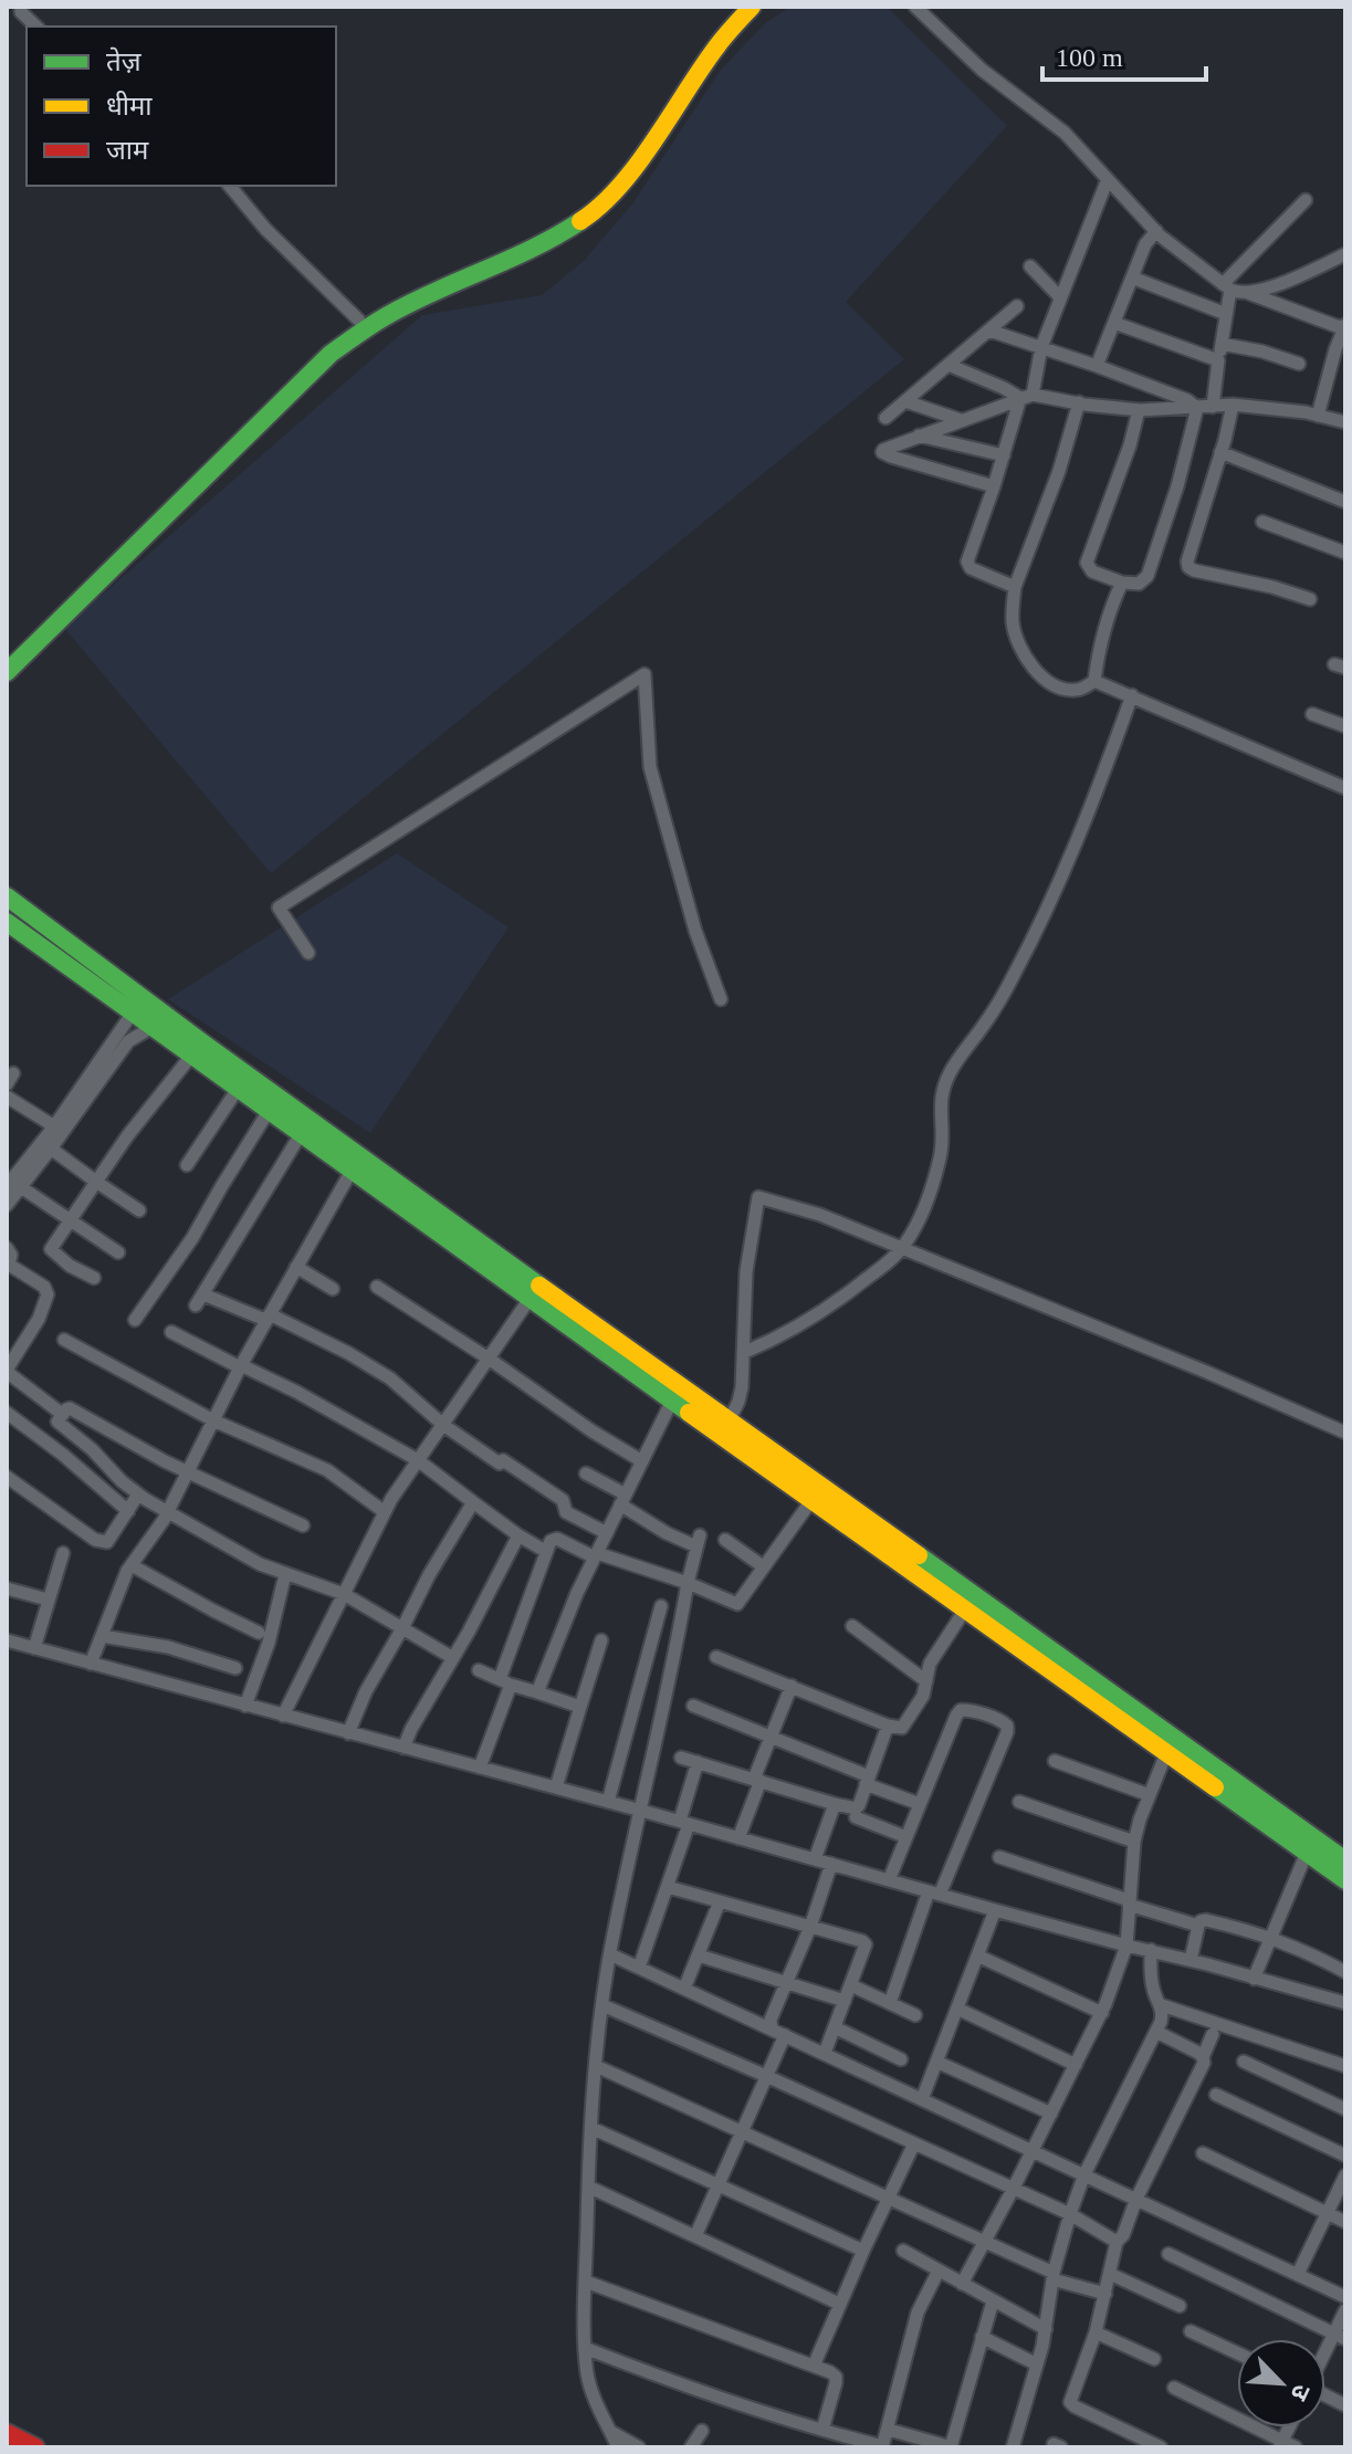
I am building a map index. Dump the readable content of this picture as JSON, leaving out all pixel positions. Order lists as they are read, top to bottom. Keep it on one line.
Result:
{"legend":["तेज़","धीमा","जाम"],"scale_bar":"100 m","north":"bottom right"}
